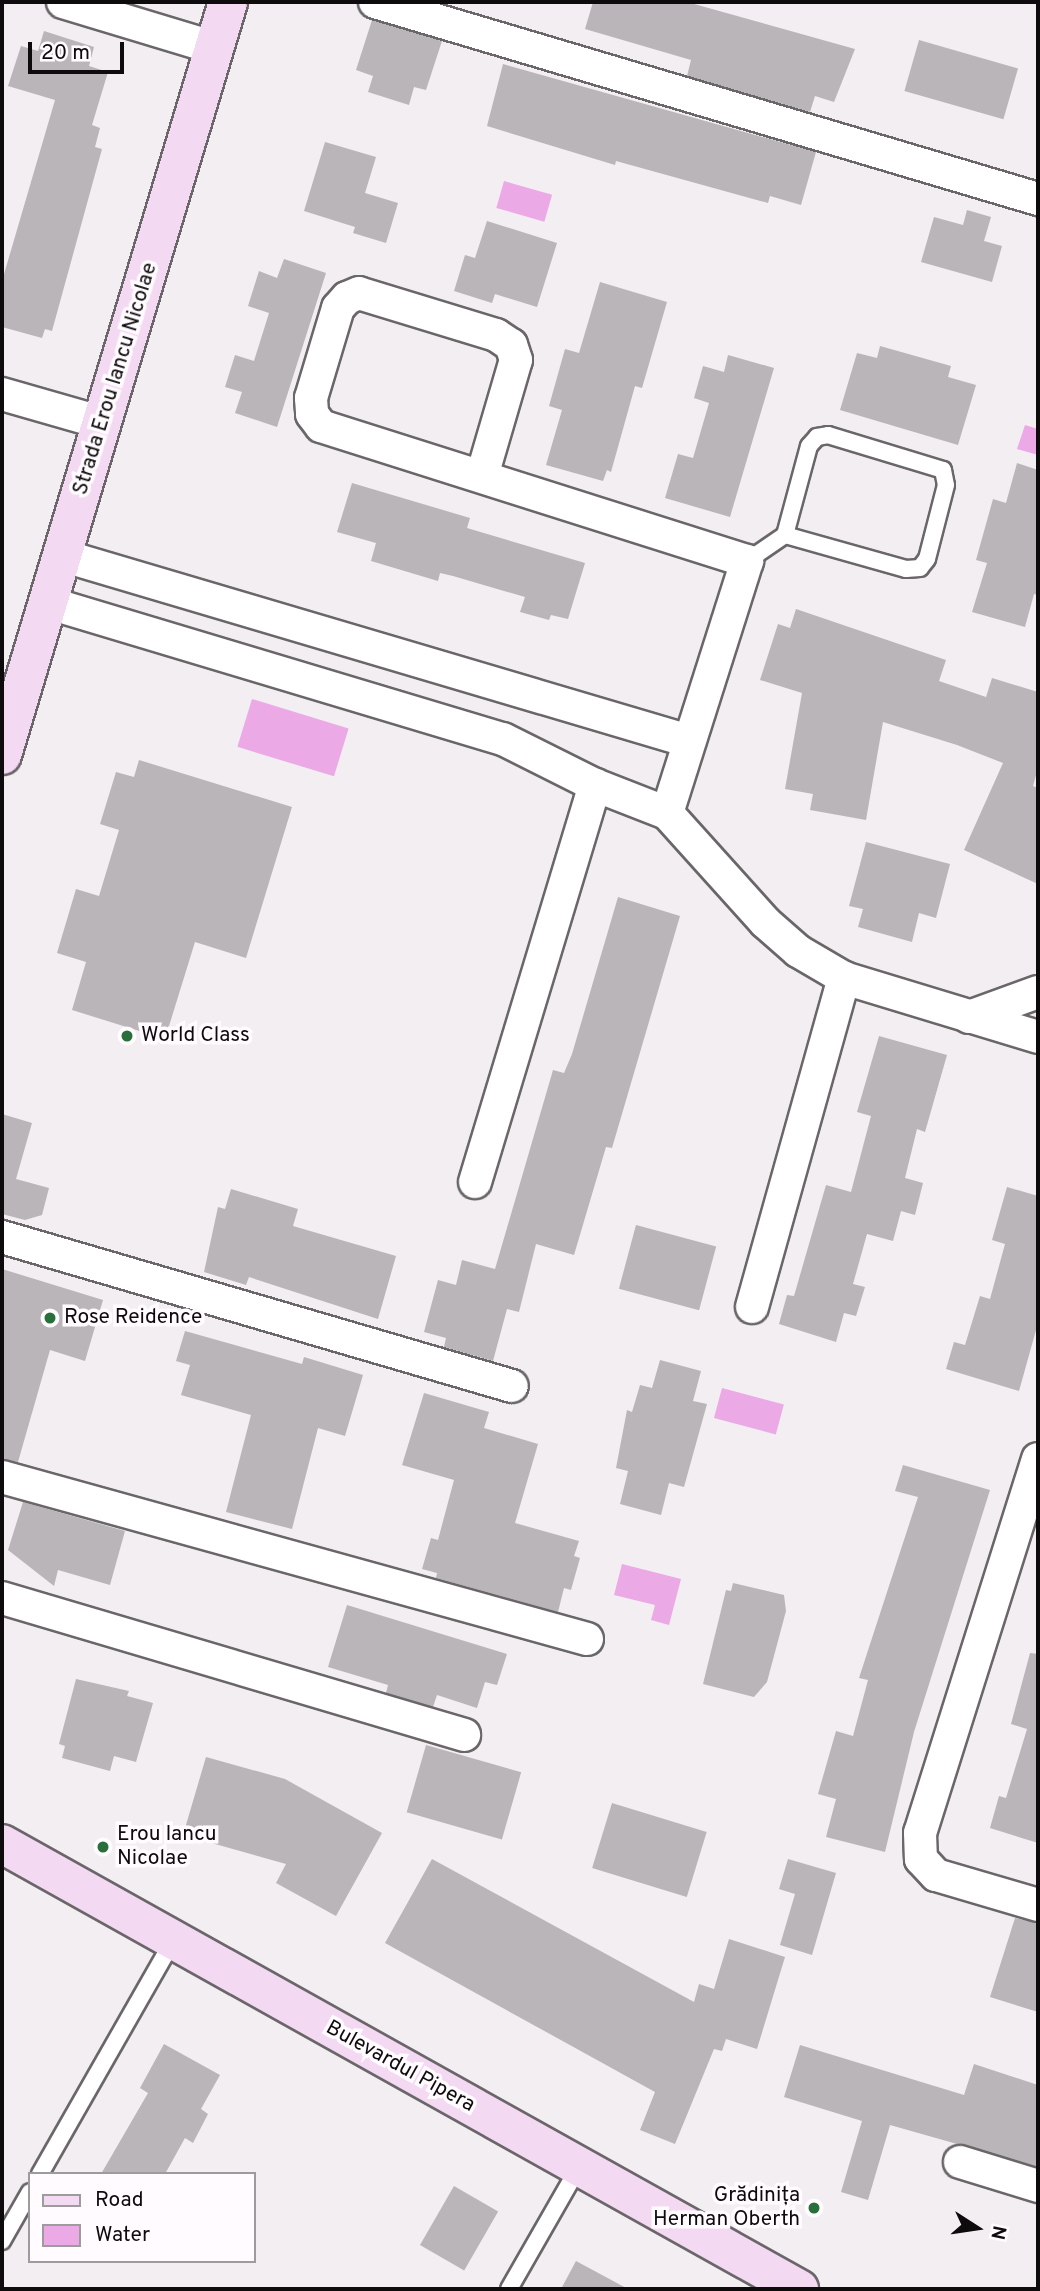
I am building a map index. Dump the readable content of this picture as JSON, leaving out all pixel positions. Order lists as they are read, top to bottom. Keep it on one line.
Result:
{"streets":{"main road":["Strada Erou Iancu Nicolae","Bulevardul Pipera"]},"places":["World Class","Rose Reidence","Erou Iancu Nicolae","Grădinița Herman Oberth"],"legend":["Road","Water"],"scale_bar":"20 m","north":"right"}
